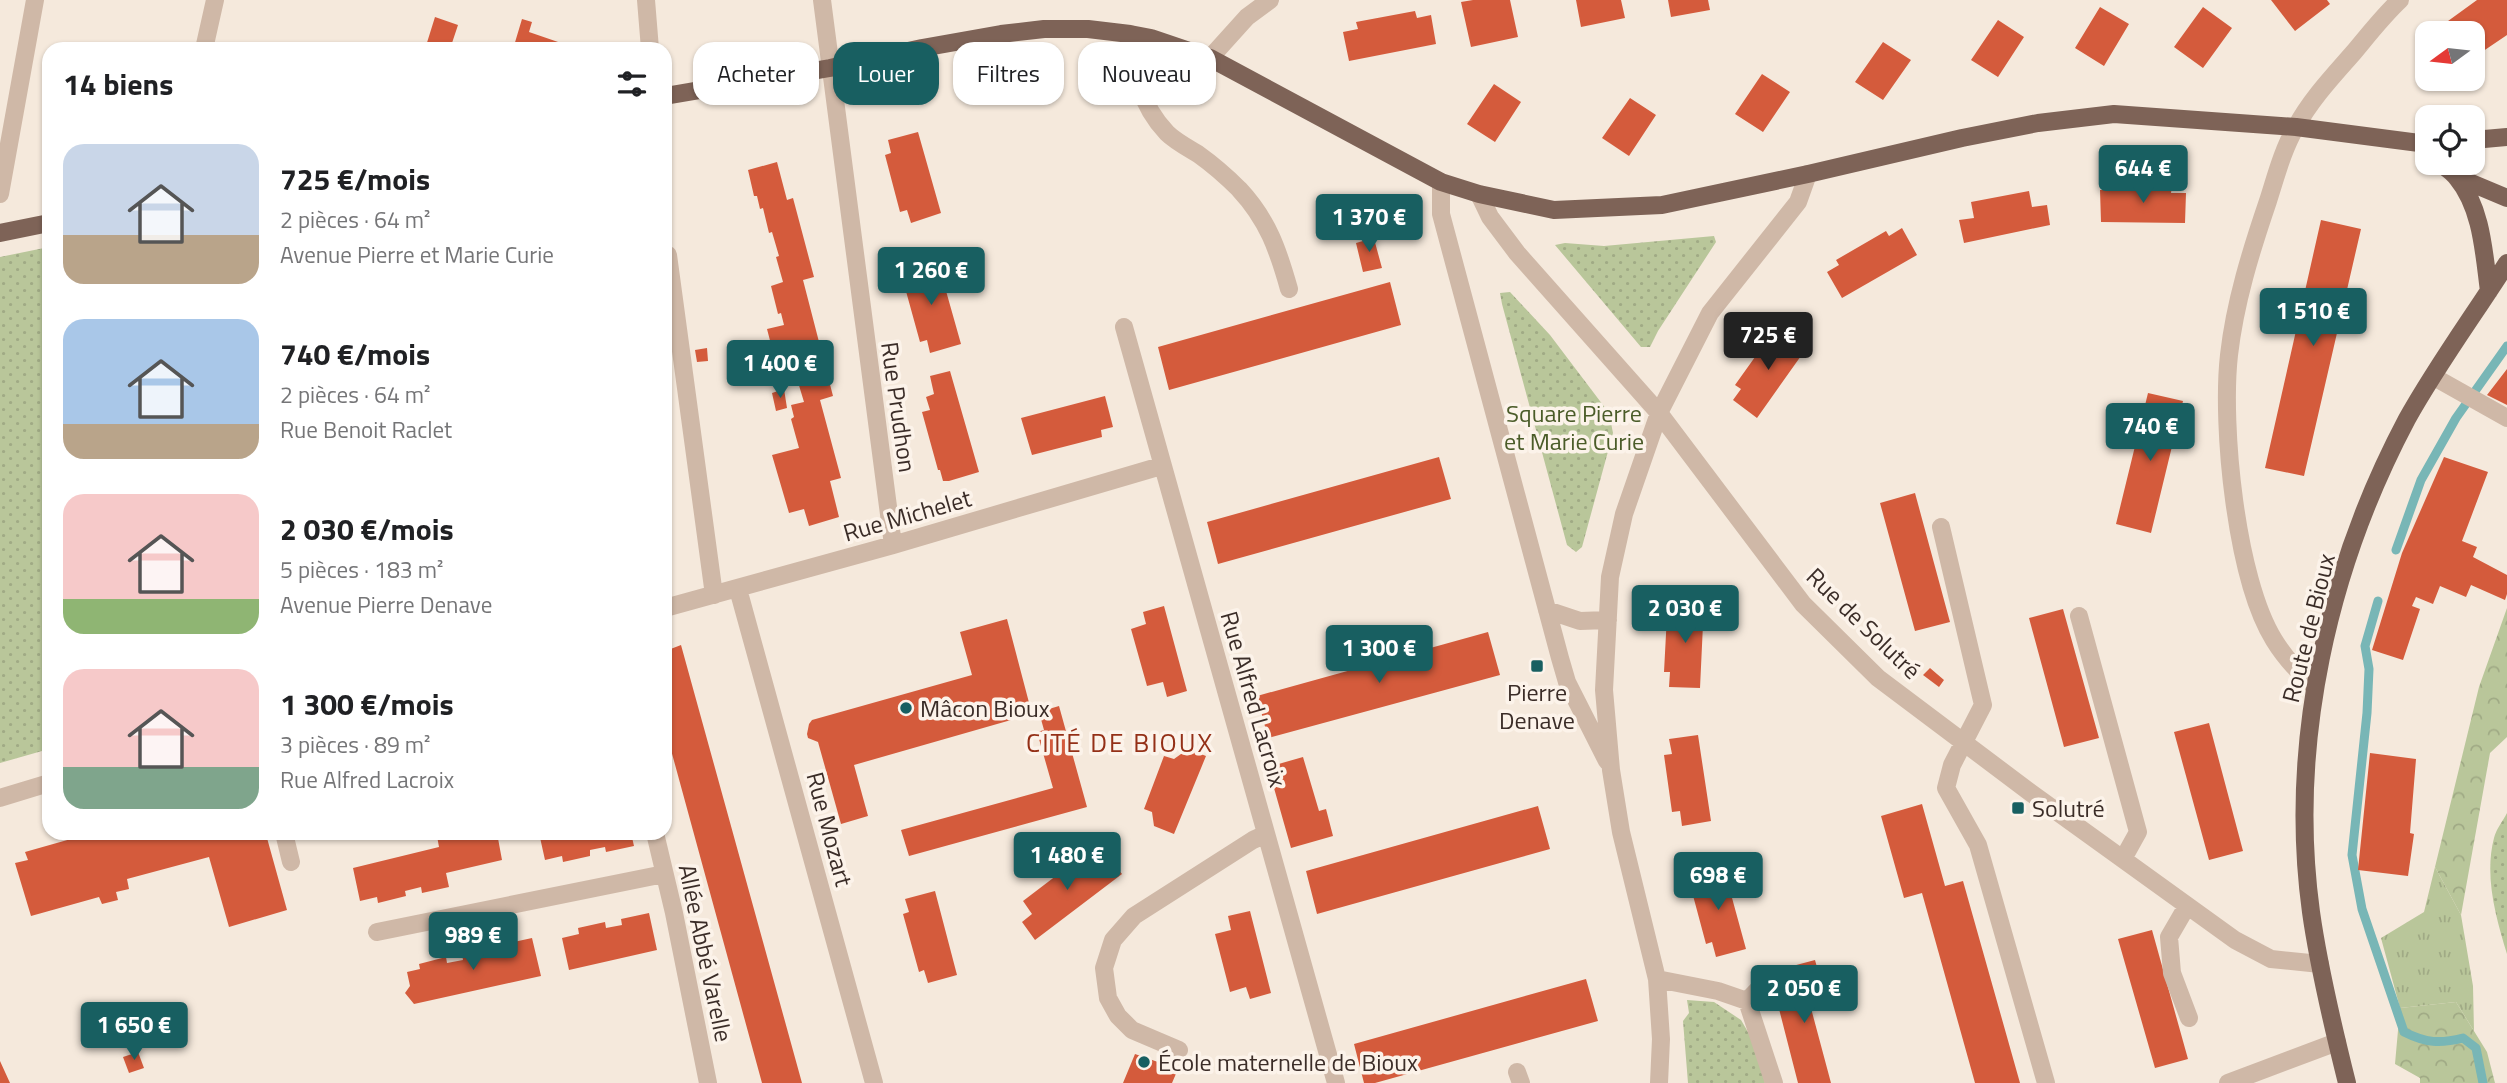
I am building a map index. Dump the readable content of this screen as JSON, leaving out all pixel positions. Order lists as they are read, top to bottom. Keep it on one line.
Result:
{"streets":{"main road":["Route de Bioux"],"street":["Rue Prudhon","Rue Michelet","Rue de Solutré","Rue Alfred Lacroix","Rue Mozart","Allée Abbé Varelle"]},"crossings":[["Rue Prudhon","Rue Michelet"],["Rue Michelet","Rue Alfred Lacroix"],["Rue Michelet","Rue Mozart"],["Rue de Solutré","Route de Bioux"]],"districts":["CITÉ DE BIOUX"],"parks":["Square Pierre et Marie Curie"],"places":{"transit":["Pierre Denave","Solutré"],"other":["Mâcon Bioux","École maternelle de Bioux"]},"north":"left","page":{"chip":["Acheter","Louer","Filtres","Nouveau"],"heading":"14 biens","list":[{"name":"725 €/mois","note":"2 pièces · 64 m² · Avenue Pierre et Marie Curie"},{"name":"740 €/mois","note":"2 pièces · 64 m² · Rue Benoit Raclet"},{"name":"2 030 €/mois","note":"5 pièces · 183 m² · Avenue Pierre Denave"},{"name":"1 300 €/mois","note":"3 pièces · 89 m² · Rue Alfred Lacroix"}],"price":["644 €","1 370 €","1 260 €","1 510 €","725 €","1 400 €","740 €","2 030 €","1 300 €","1 480 €","698 €","989 €","2 050 €","1 650 €"]}}
